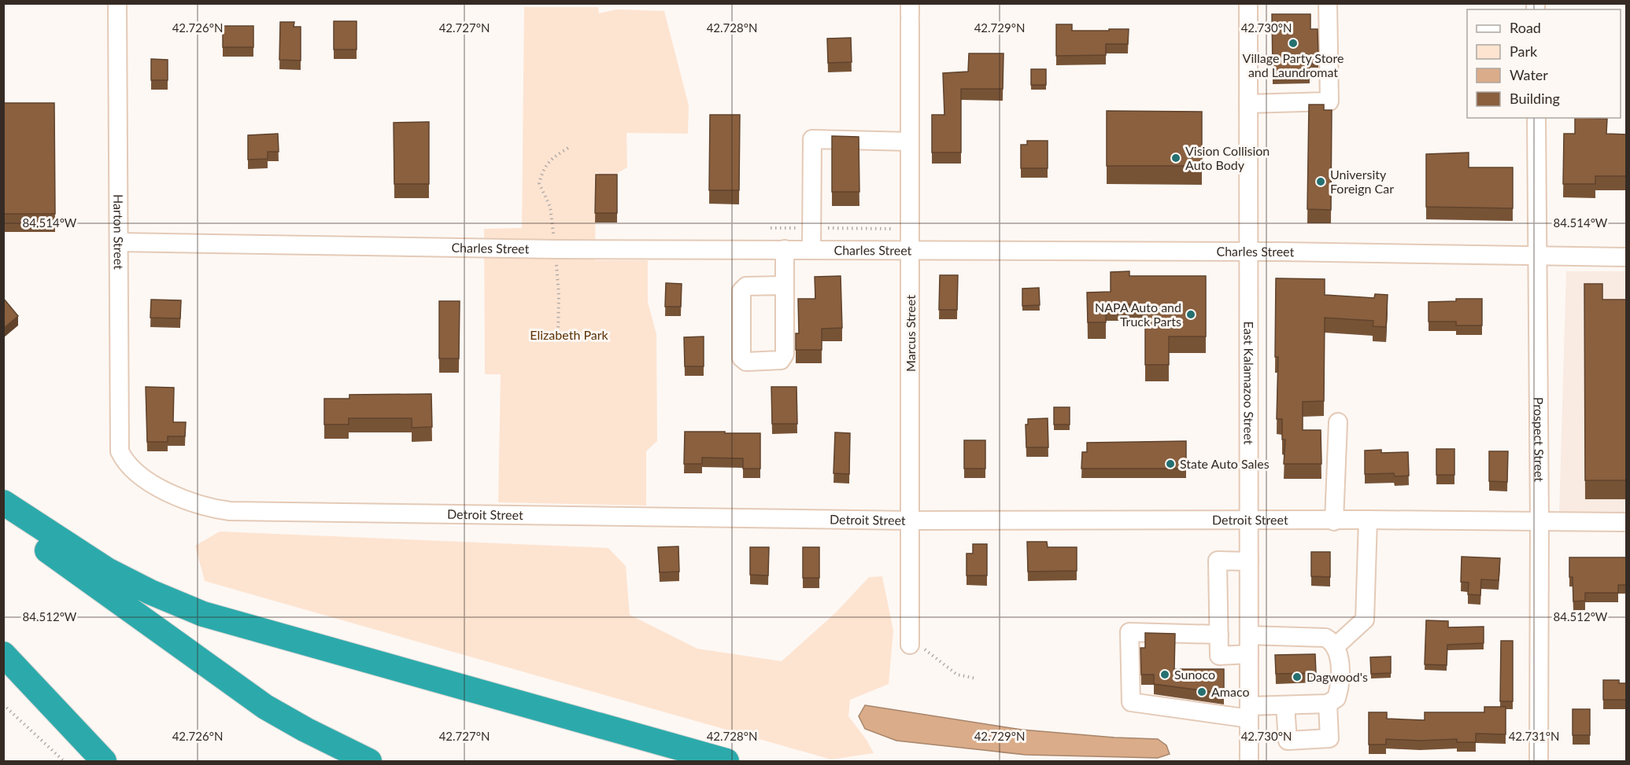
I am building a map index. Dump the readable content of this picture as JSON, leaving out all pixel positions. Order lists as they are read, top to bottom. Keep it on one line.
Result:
{"streets":{"street":["Harton Street","Charles Street","Marcus Street","East Kalamazoo Street","Prospect Street","Detroit Street"]},"crossings":[["Harton Street","Charles Street"],["Harton Street","Detroit Street"],["Charles Street","Marcus Street"],["Charles Street","East Kalamazoo Street"],["Charles Street","Prospect Street"],["Marcus Street","Detroit Street"],["East Kalamazoo Street","Detroit Street"],["Prospect Street","Detroit Street"]],"parks":["Elizabeth Park"],"places":["Village Party Store and Laundromat","Vision Collision Auto Body","University Foreign Car","NAPA Auto and Truck Parts","State Auto Sales","Sunoco","Dagwood's","Amaco"],"legend":["Road","Park","Water","Building"],"coordinates":["42.726°N","42.727°N","42.728°N","42.729°N","42.730°N","84.514°W","84.512°W","42.731°N"]}
